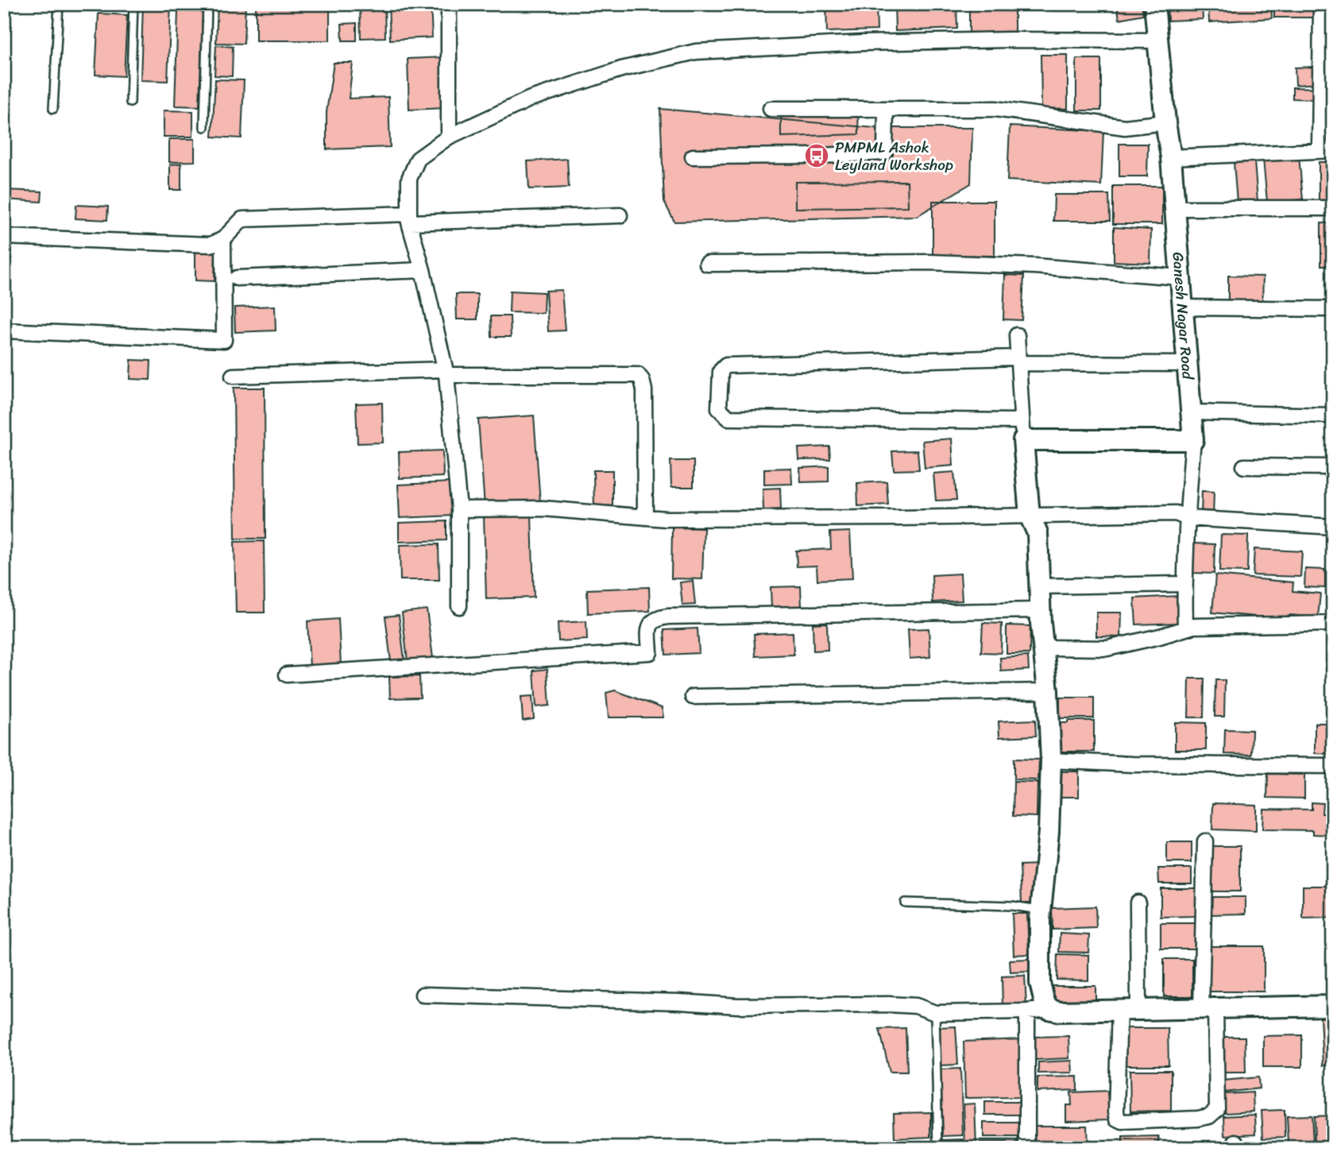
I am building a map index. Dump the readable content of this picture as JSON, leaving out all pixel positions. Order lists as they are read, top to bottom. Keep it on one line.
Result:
{"streets":{"street":["Ganesh Nagar Road"]},"places":{"bus stop":["PMPML Ashok Leyland Workshop"]}}
